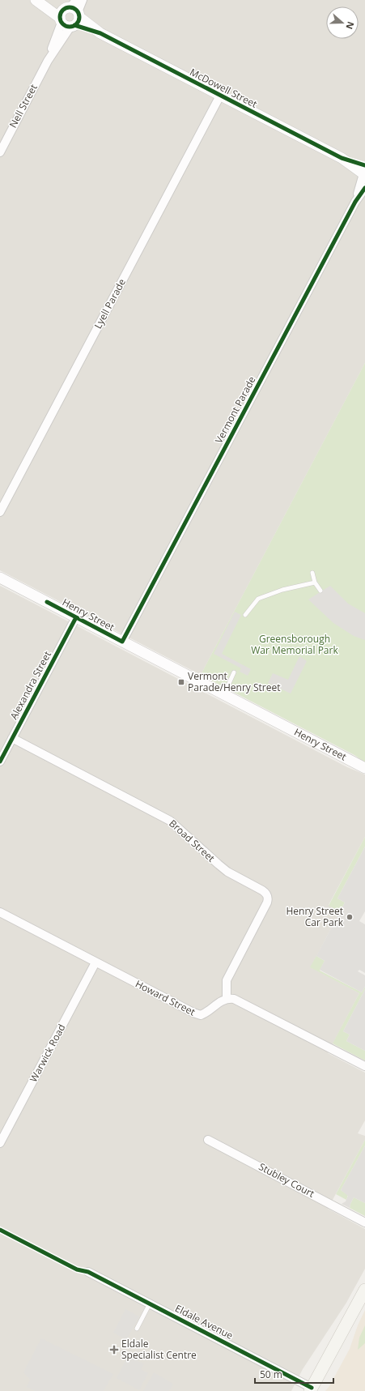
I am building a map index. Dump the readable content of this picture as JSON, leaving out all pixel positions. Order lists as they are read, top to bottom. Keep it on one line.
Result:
{"streets":{"street":["McDowell Street","Nell Street","Lyell Parade","Vermont Parade","Henry Street","Alexandra Street","Broad Street","Howard Street","Warwick Road","Stubley Court","Eldale Avenue"]},"crossings":[["McDowell Street","Nell Street"],["McDowell Street","Lyell Parade"],["McDowell Street","Vermont Parade"],["Vermont Parade","Henry Street"],["Henry Street","Alexandra Street"],["Alexandra Street","Broad Street"],["Broad Street","Howard Street"],["Howard Street","Warwick Road"]],"parks":["Greensborough War Memorial Park"],"places":{"transit":["Vermont Parade/Henry Street"],"other":["Henry Street Car Park"],"health":["Eldale Specialist Centre"]},"scale_bar":"50 m","north":"right"}
